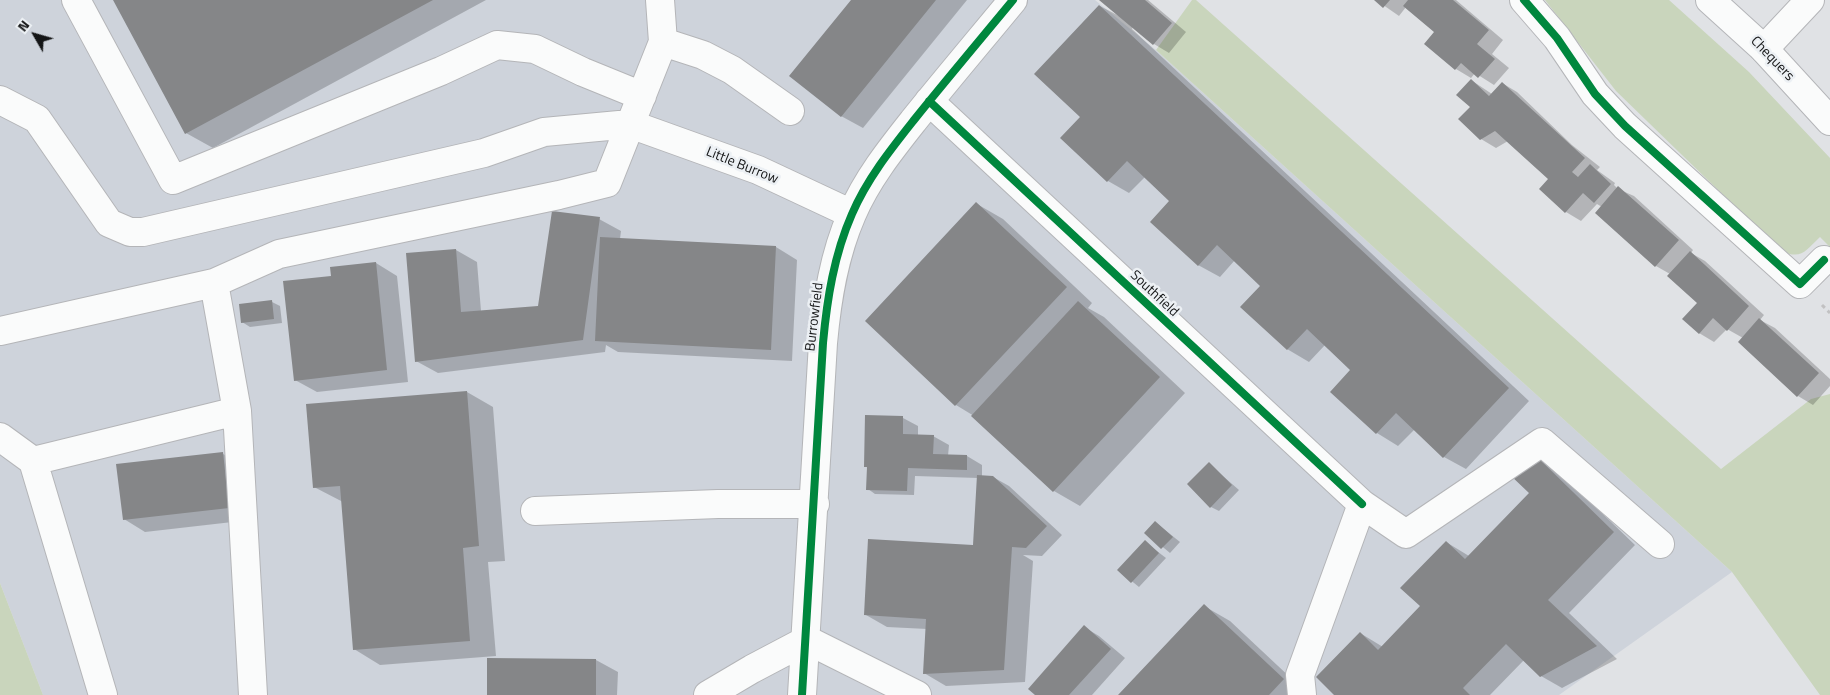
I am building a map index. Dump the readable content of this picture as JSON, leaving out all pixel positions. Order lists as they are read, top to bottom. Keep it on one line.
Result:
{"streets":{"street":["Chequers","Little Burrow","Southfield","Burrowfield"]},"crossings":[["Little Burrow","Burrowfield"],["Southfield","Burrowfield"]],"north":"top left"}
